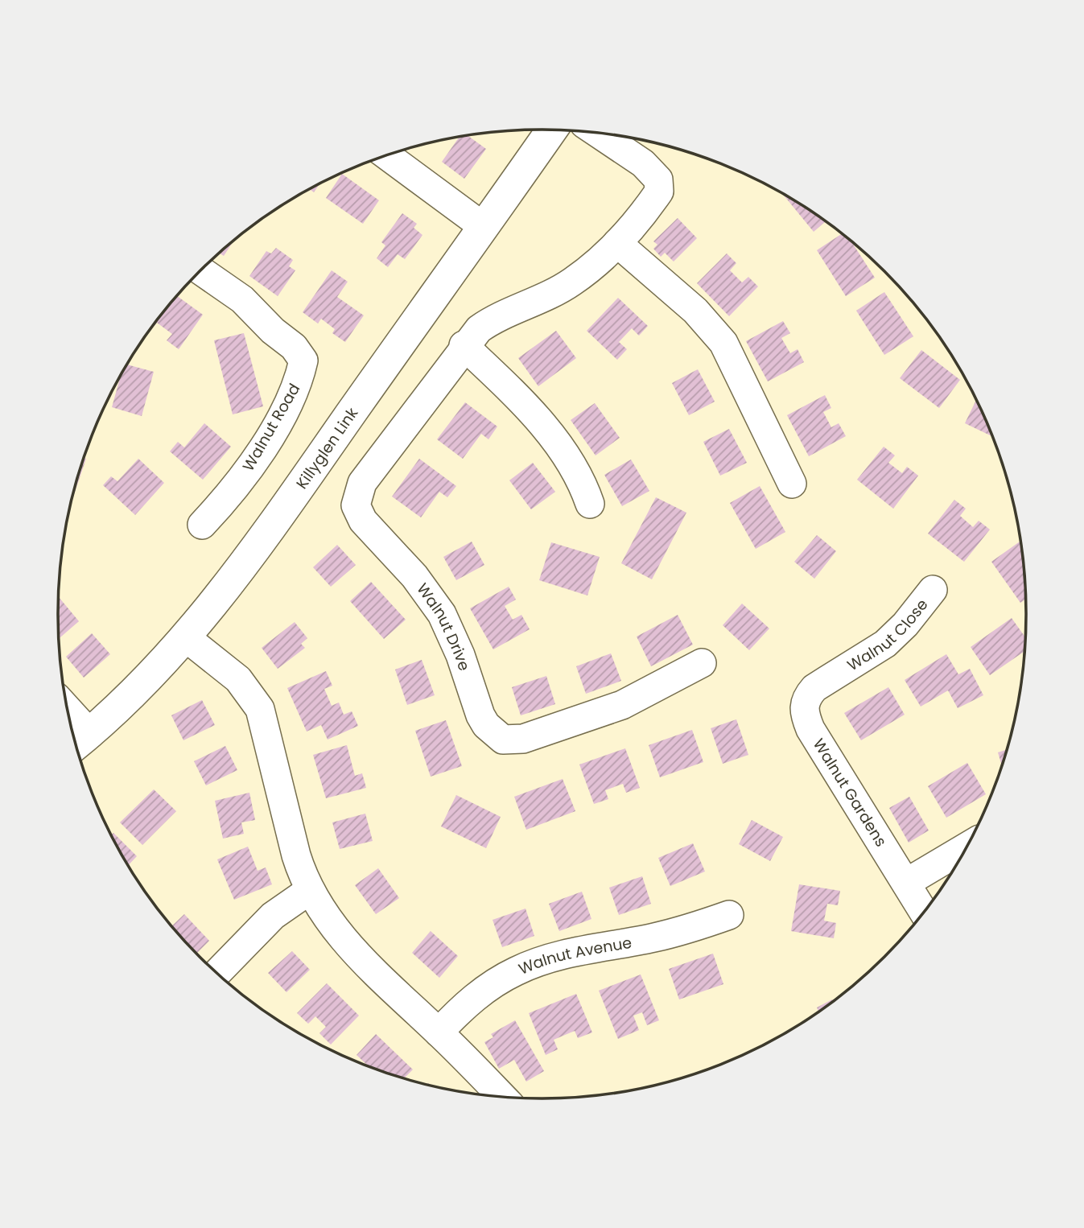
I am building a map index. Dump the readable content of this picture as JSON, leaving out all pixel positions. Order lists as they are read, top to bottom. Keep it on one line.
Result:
{"streets":{"street":["Walnut Road","Killyglen Link","Walnut Drive","Walnut Close","Walnut Gardens","Walnut Avenue"]},"crossings":[["Walnut Close","Walnut Gardens"]]}
